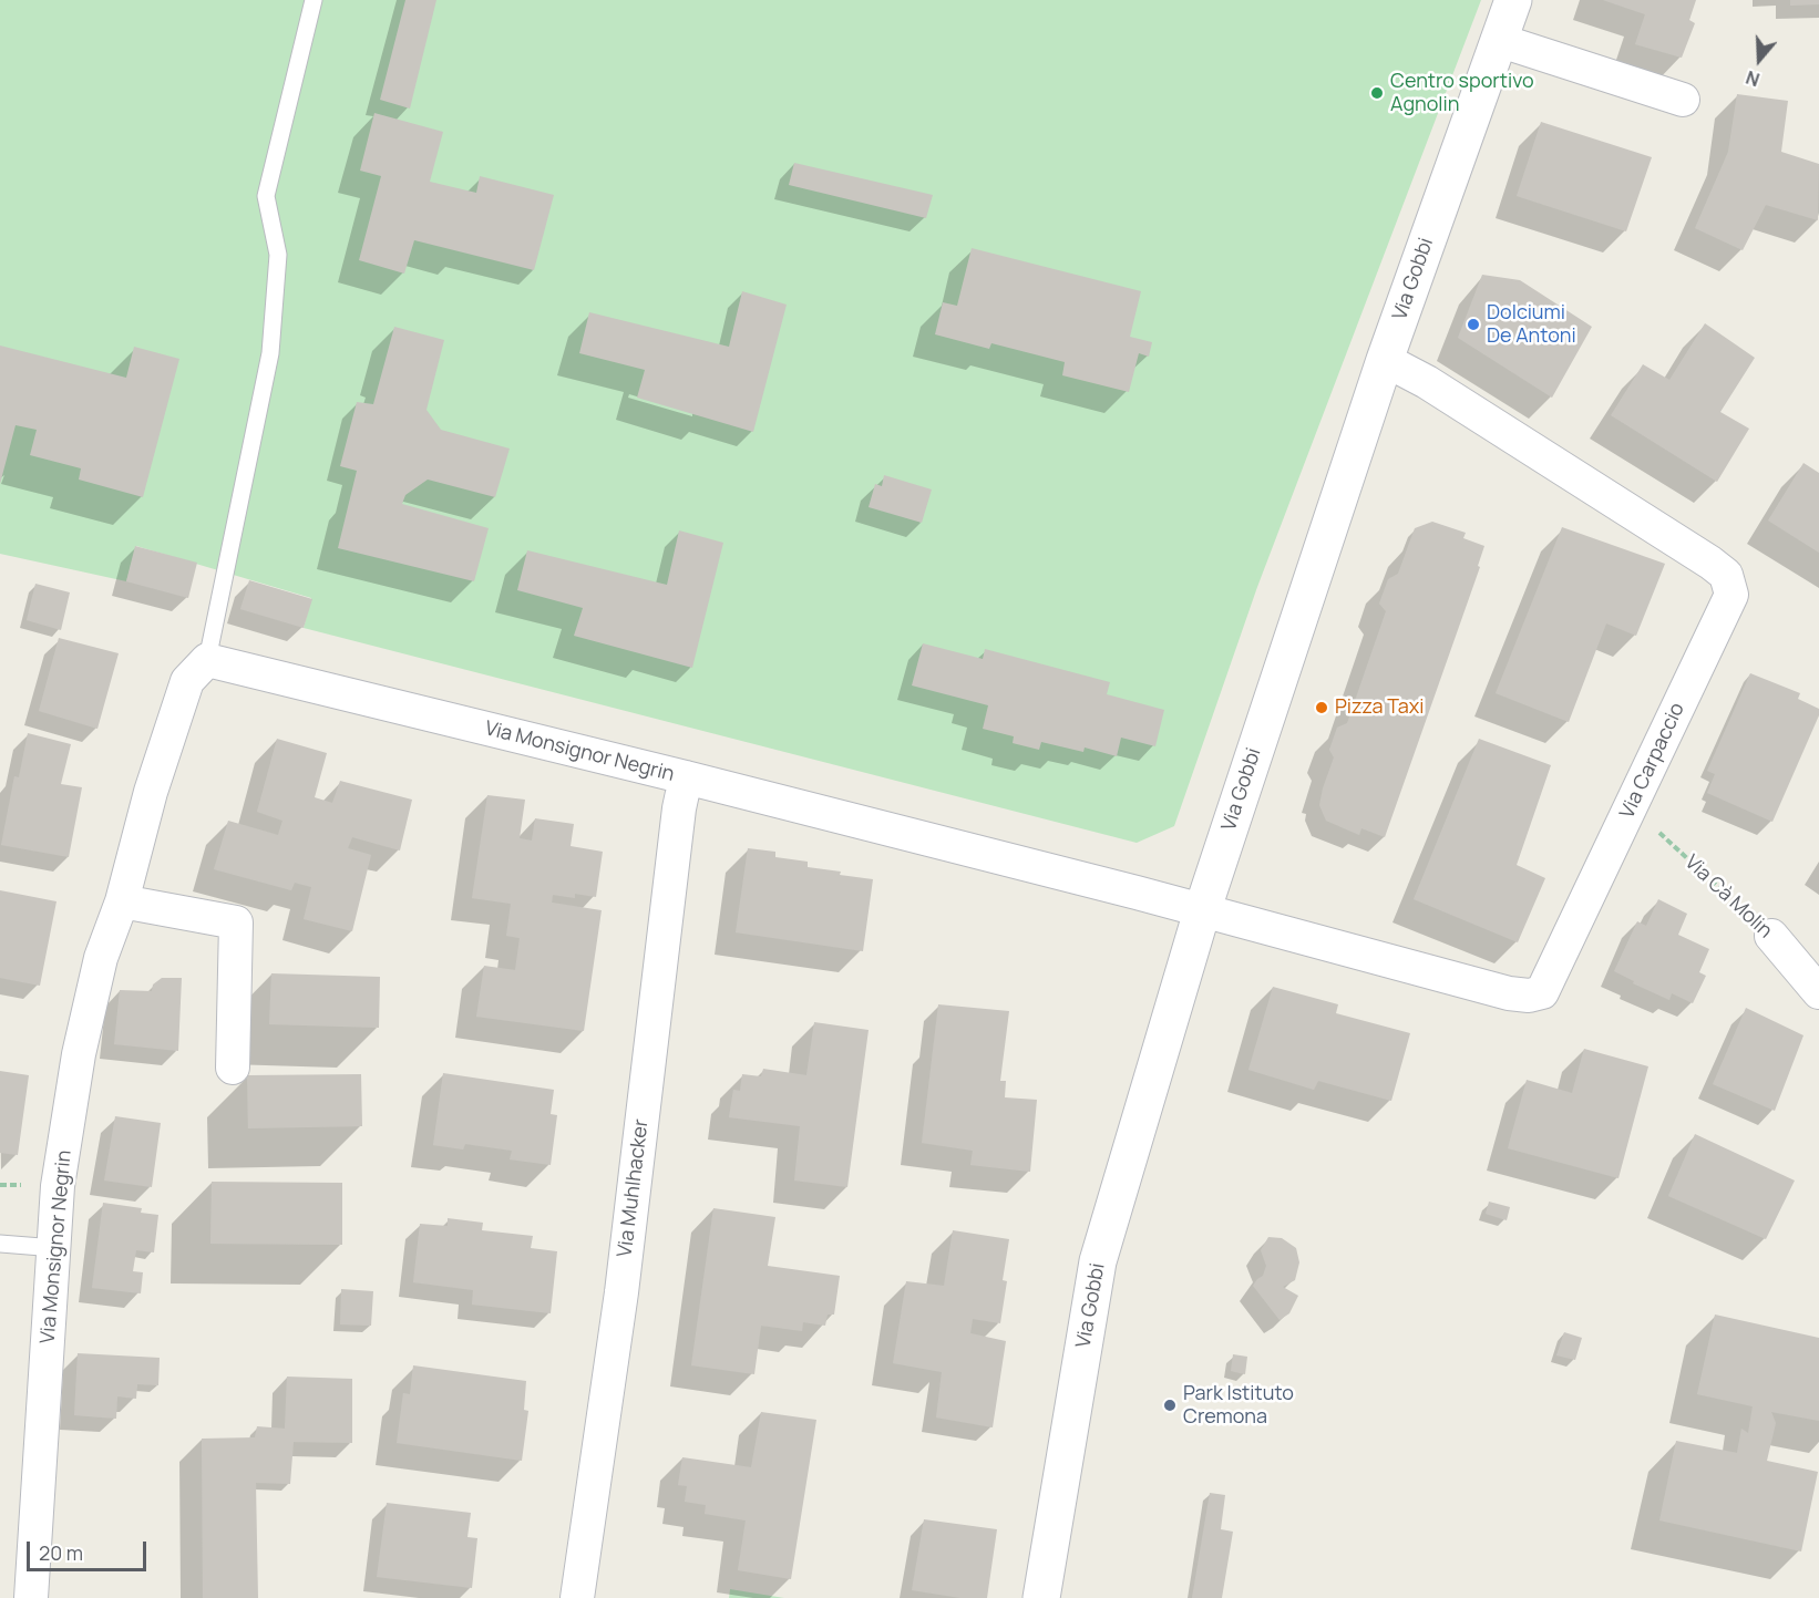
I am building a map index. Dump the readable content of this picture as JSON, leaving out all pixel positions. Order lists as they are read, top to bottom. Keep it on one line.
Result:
{"streets":{"street":["Via Gobbi","Via Monsignor Negrin","Via Carpaccio","Via Cà Molin","Via Muhlhacker"]},"crossings":[["Via Gobbi","Via Monsignor Negrin"],["Via Gobbi","Via Carpaccio"],["Via Monsignor Negrin","Via Carpaccio"],["Via Monsignor Negrin","Via Muhlhacker"],["Via Carpaccio","Via Cà Molin"]],"places":["Centro sportivo Agnolin","Dolciumi De Antoni","Pizza Taxi","Park Istituto Cremona"],"scale_bar":"20 m","north":"bottom"}
